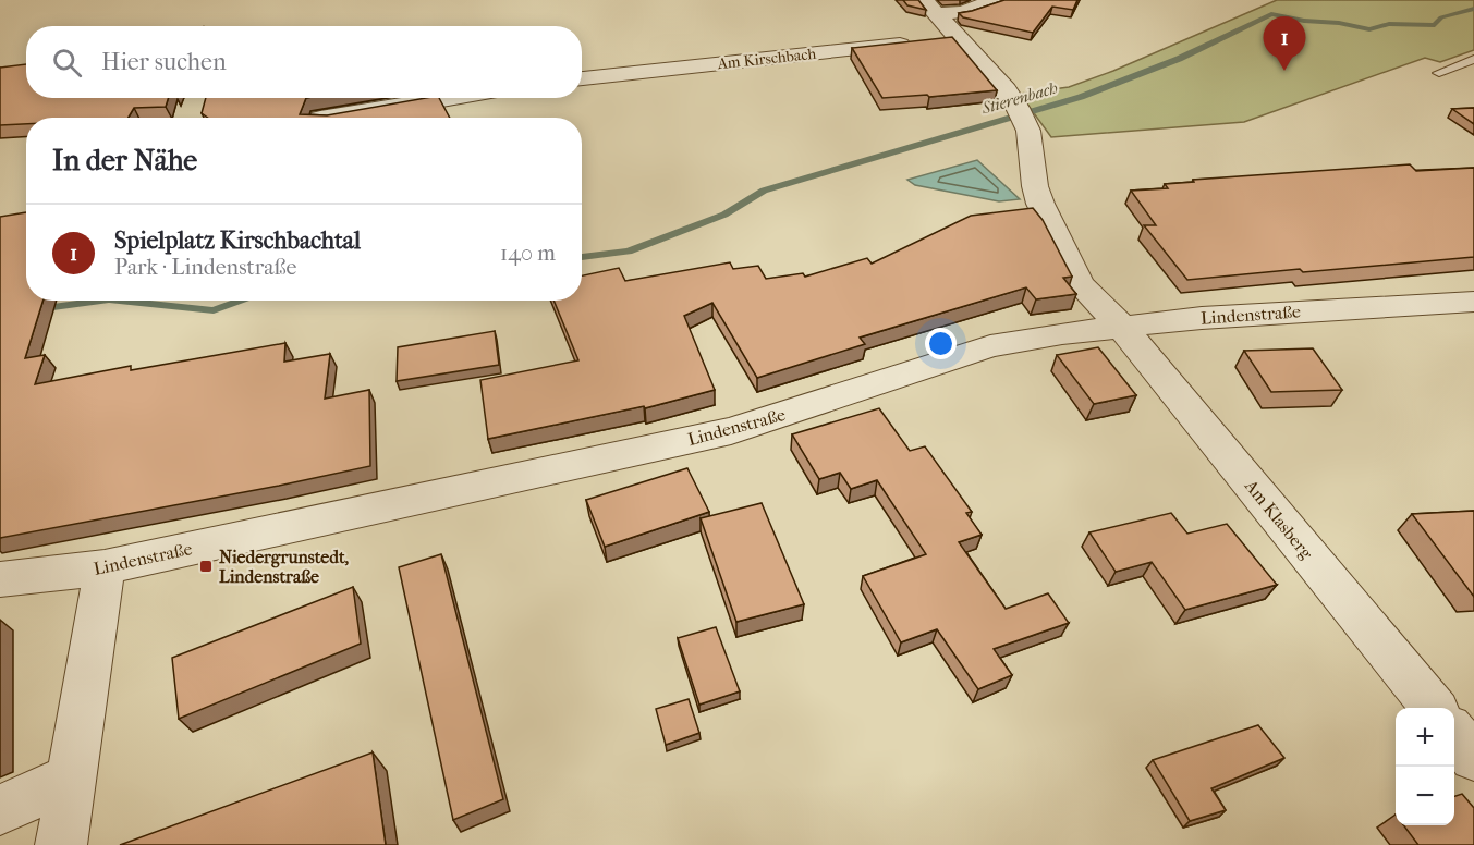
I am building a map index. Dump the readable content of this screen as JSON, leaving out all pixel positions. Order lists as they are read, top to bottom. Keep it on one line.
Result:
{"streets":{"street":["Am Kirschbach","Lindenstraße","Am Klasberg"]},"crossings":[["Lindenstraße","Am Klasberg"]],"water":["Stierenbach"],"places":{"transit":["Niedergrunstedt, Lindenstraße"]},"page":{"pins":"1","search":"Hier suchen","heading":"In der Nähe","list":[{"mark":"1","name":"Spielplatz Kirschbachtal","note":"Park · Lindenstraße","value":"140 m"}],"map_buttons":["+","−"]}}
